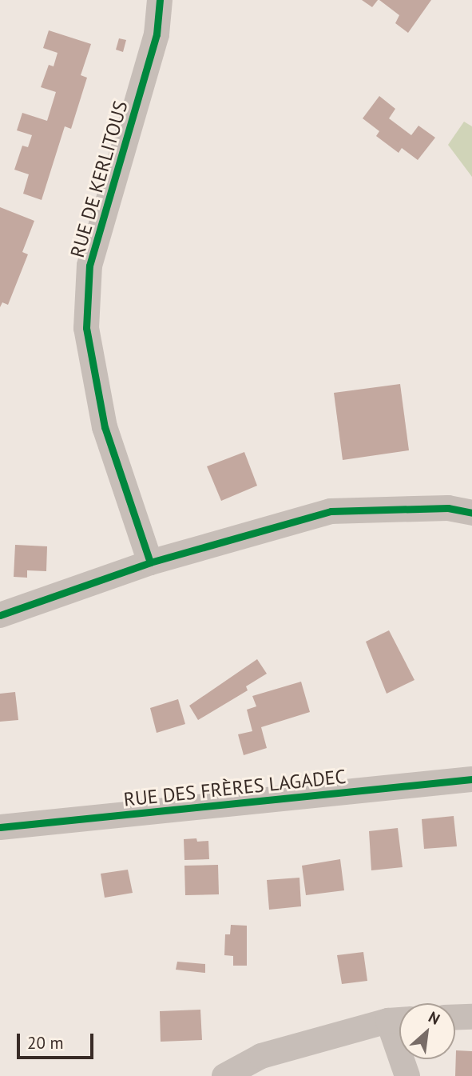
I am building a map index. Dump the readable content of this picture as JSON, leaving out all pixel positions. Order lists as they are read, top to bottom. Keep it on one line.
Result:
{"streets":{"street":["RUE DE KERLITOUS","RUE DES FRÈRES LAGADEC"]},"scale_bar":"20 m","north":"top right"}
